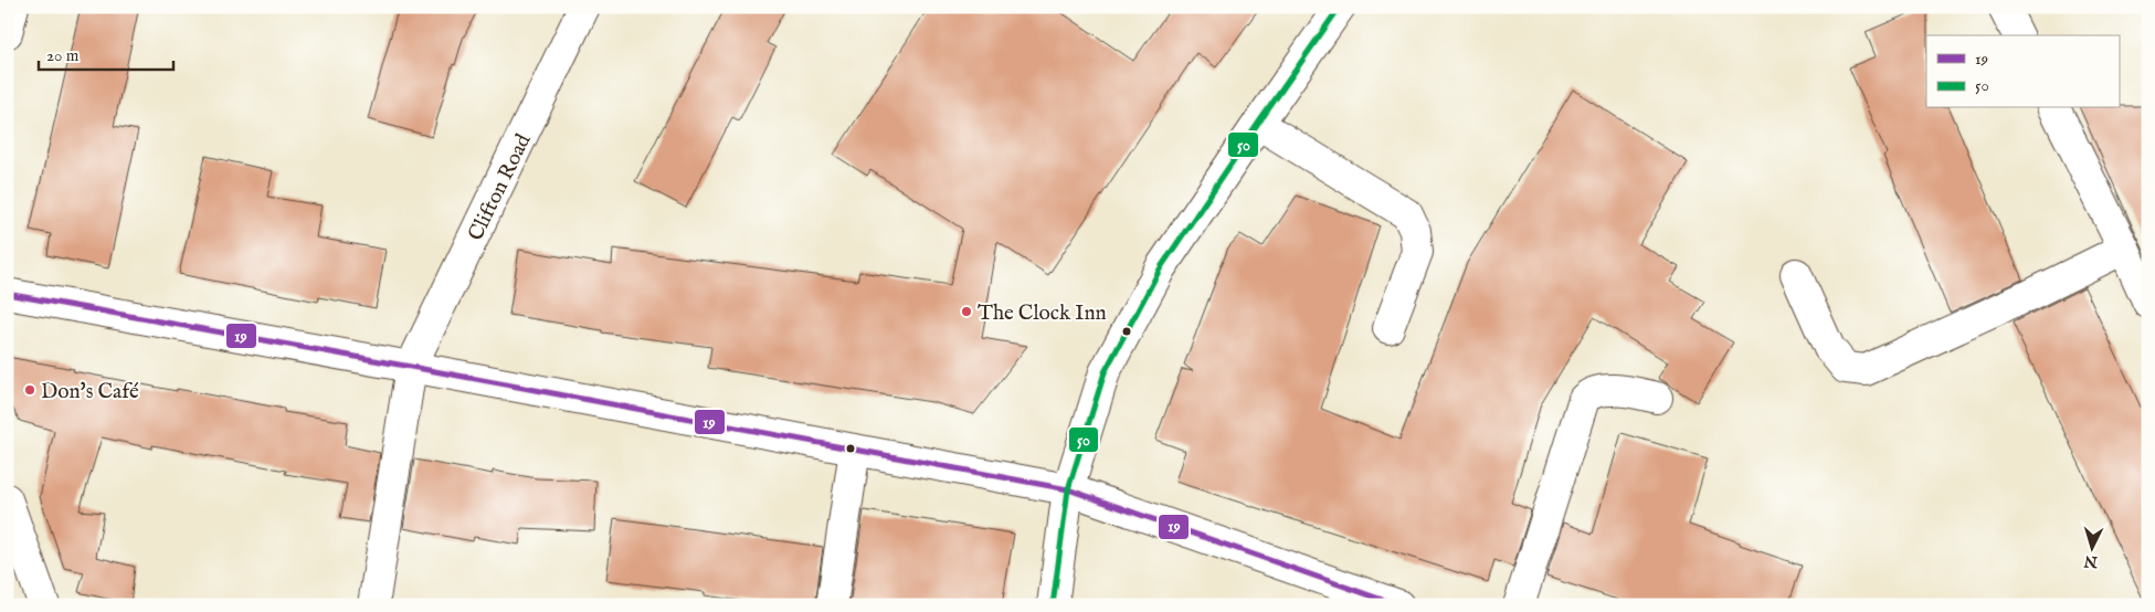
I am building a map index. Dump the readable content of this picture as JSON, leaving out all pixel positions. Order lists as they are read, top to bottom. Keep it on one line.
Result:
{"streets":{"street":["Clifton Road"]},"places":["The Clock Inn","Don's Café"],"lines":["transit line 50","transit line 19"],"legend":["19","50"],"scale_bar":"20 m","north":"bottom"}
